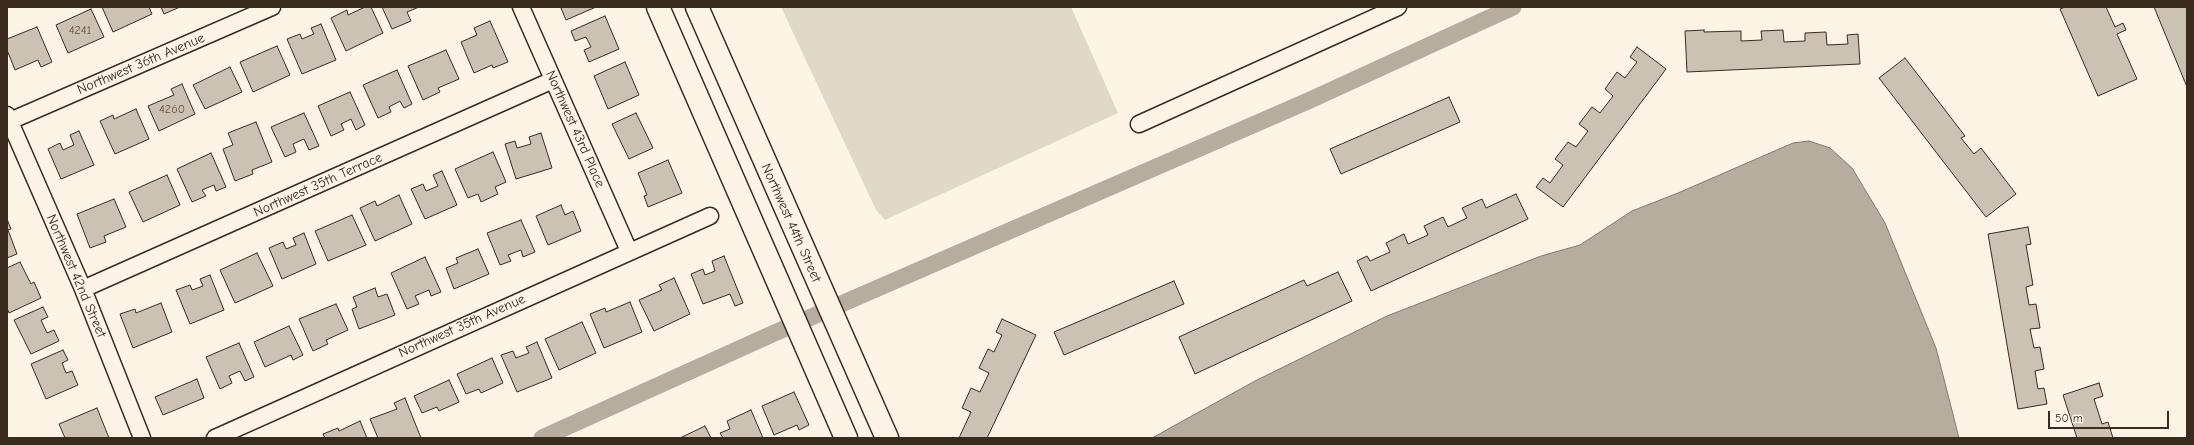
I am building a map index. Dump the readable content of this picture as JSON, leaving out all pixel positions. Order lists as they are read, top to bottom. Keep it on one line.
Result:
{"streets":{"street":["Northwest 36th Avenue","Northwest 43rd Place","Northwest 35th Terrace","Northwest 44th Street","Northwest 42nd Street","Northwest 35th Avenue"]},"crossings":[["Northwest 36th Avenue","Northwest 42nd Street"],["Northwest 43rd Place","Northwest 35th Terrace"],["Northwest 43rd Place","Northwest 35th Avenue"],["Northwest 35th Terrace","Northwest 42nd Street"]],"house_numbers":["4241","4260"],"scale_bar":"50 m"}
